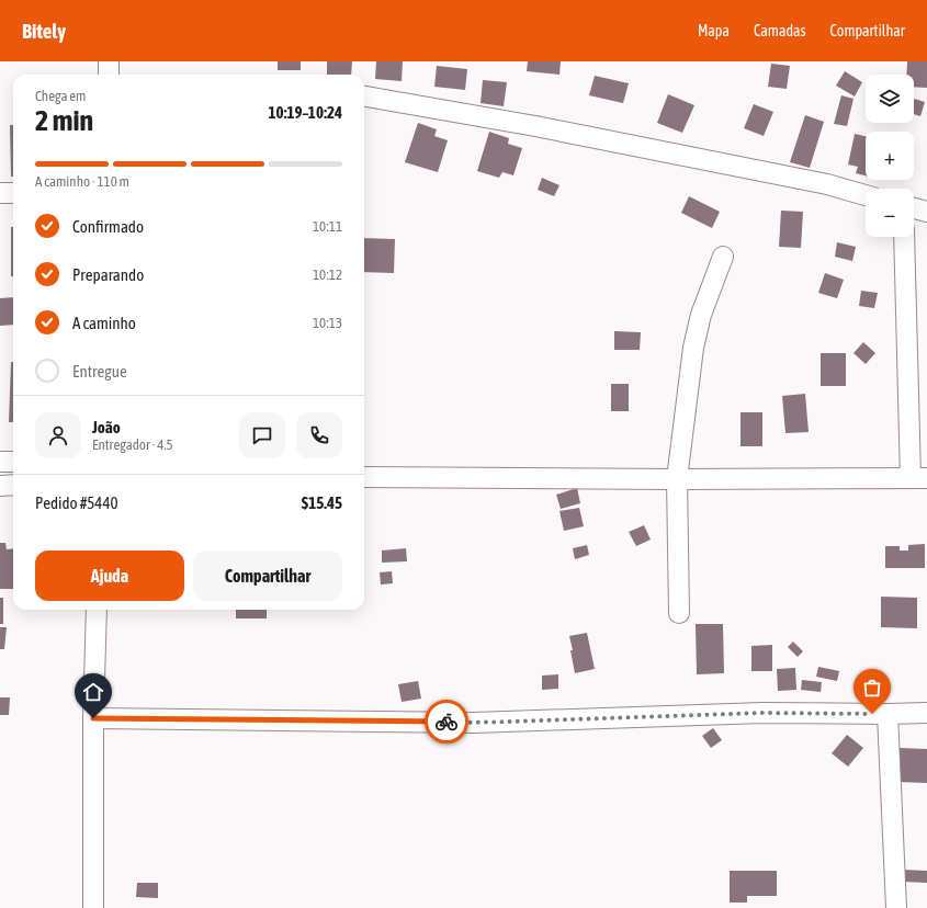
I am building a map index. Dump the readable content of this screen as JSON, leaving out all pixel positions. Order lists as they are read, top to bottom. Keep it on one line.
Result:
{"page":{"header":"Bitely","nav":["Mapa","Camadas","Compartilhar"],"map_buttons":["+","−"],"heading":["2 min","Chega em","10:19–10:24"],"panel":["João","Entregador · 4.5","Pedido #5440","$15.45"],"bar":"A caminho · 110 m","list":[["Confirmado","10:11"],["Preparando","10:12"],["A caminho","10:13"],"Entregue"],"buttons":["Ajuda","Compartilhar"]}}
